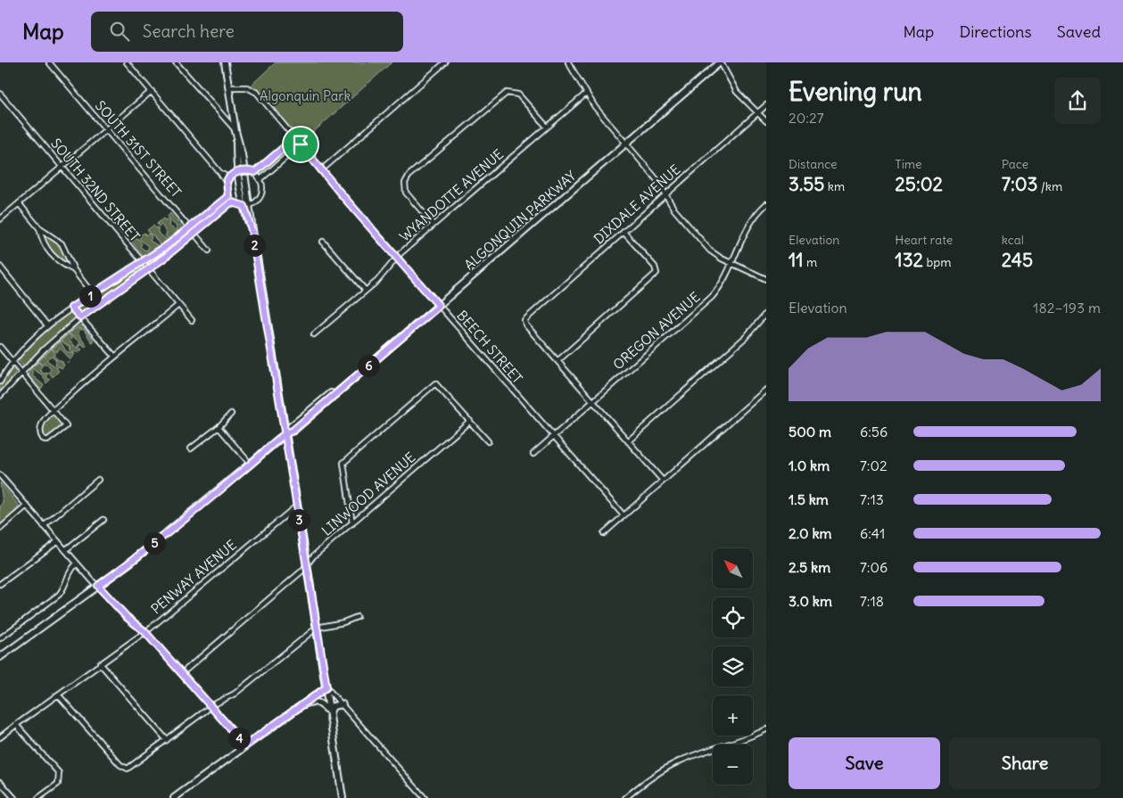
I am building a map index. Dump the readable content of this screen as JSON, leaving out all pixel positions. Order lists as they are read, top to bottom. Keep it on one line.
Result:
{"streets":{"main road":["ALGONQUIN PARKWAY"],"street":["SOUTH 31ST STREET","SOUTH 32ND STREET","WYANDOTTE AVENUE","DIXDALE AVENUE","OREGON AVENUE","BEECH STREET","LINWOOD AVENUE","PENWAY AVENUE"]},"crossings":[["WYANDOTTE AVENUE","BEECH STREET"],["ALGONQUIN PARKWAY","BEECH STREET"],["OREGON AVENUE","BEECH STREET"]],"parks":["Algonquin Park"],"north":"top left","page":{"header":"Map","search":"Search here","nav":["Map","Directions","Saved"],"heading":["Evening run","20:27"],"stats":[["Distance","3.55 km"],["Time","25:02"],["Pace","7:03 /km"],["Elevation","11 m"],["Heart rate","132 bpm"],["kcal","245"]],"pins":["2","1","6","3","5","4"],"chart":["Elevation","182–193 m"],"list":[{"name":"500 m","note":"6:56"},{"name":"1.0 km","note":"7:02"},{"name":"1.5 km","note":"7:13"},{"name":"2.0 km","note":"6:41"},{"name":"2.5 km","note":"7:06"},{"name":"3.0 km","note":"7:18"}],"map_buttons":["+","−"],"buttons":["Save","Share"]}}
